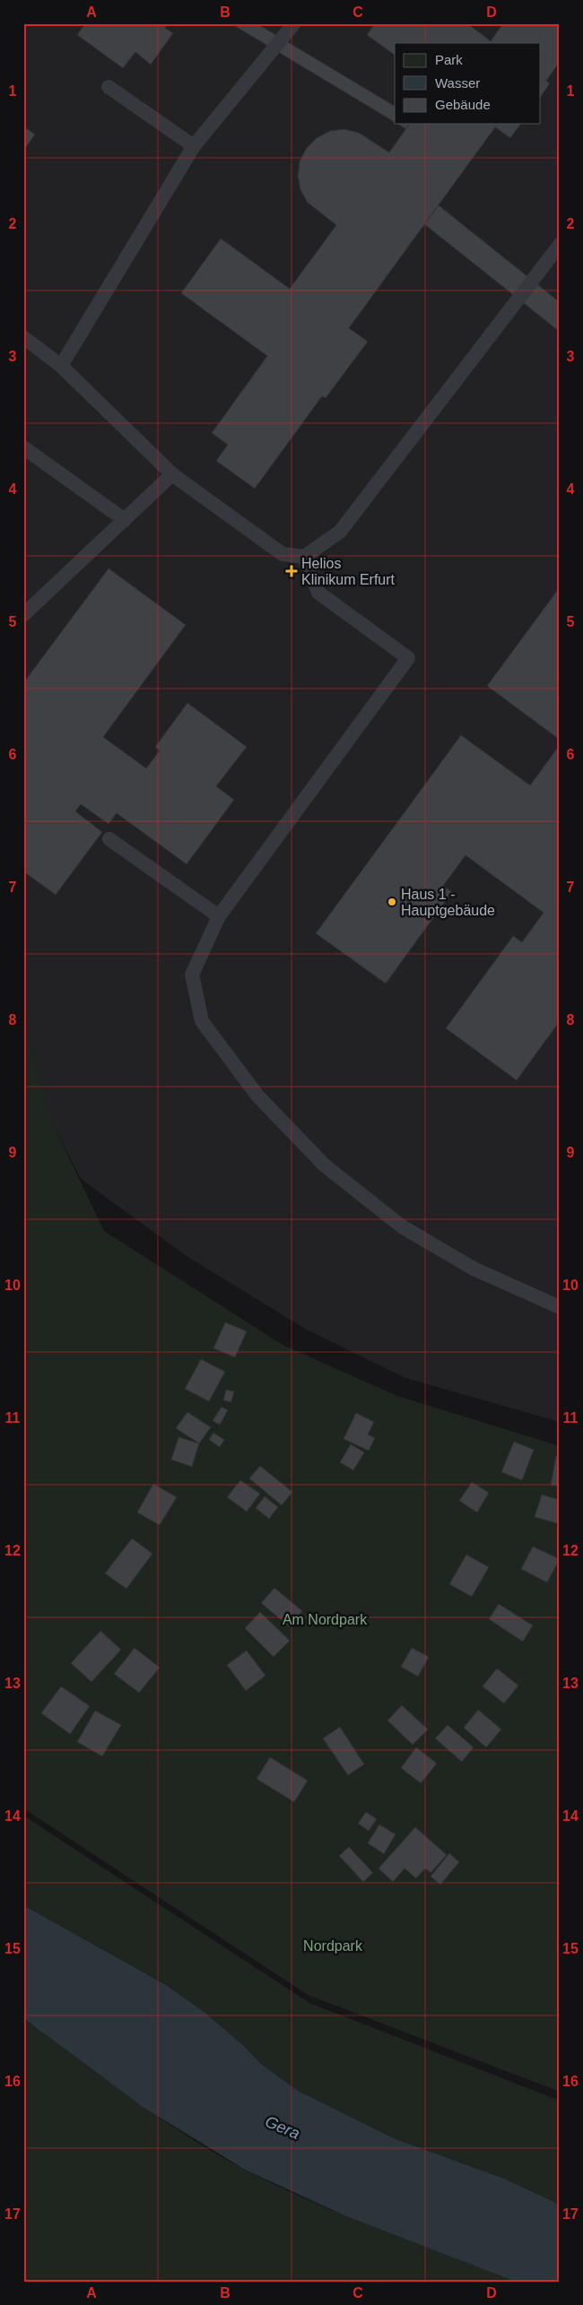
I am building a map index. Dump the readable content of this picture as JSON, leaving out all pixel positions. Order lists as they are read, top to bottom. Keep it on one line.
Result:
{"water":["Gera"],"parks":["Am Nordpark","Nordpark"],"places":{"health":["Helios Klinikum Erfurt"],"other":["Haus 1 - Hauptgebäude"]},"legend":["Park","Wasser","Gebäude"],"grid":{"columns":["A","B","C","D"],"rows":["1","2","3","4","5","6","7","8","9","10","11","12","13","14","15","16","17"]}}
